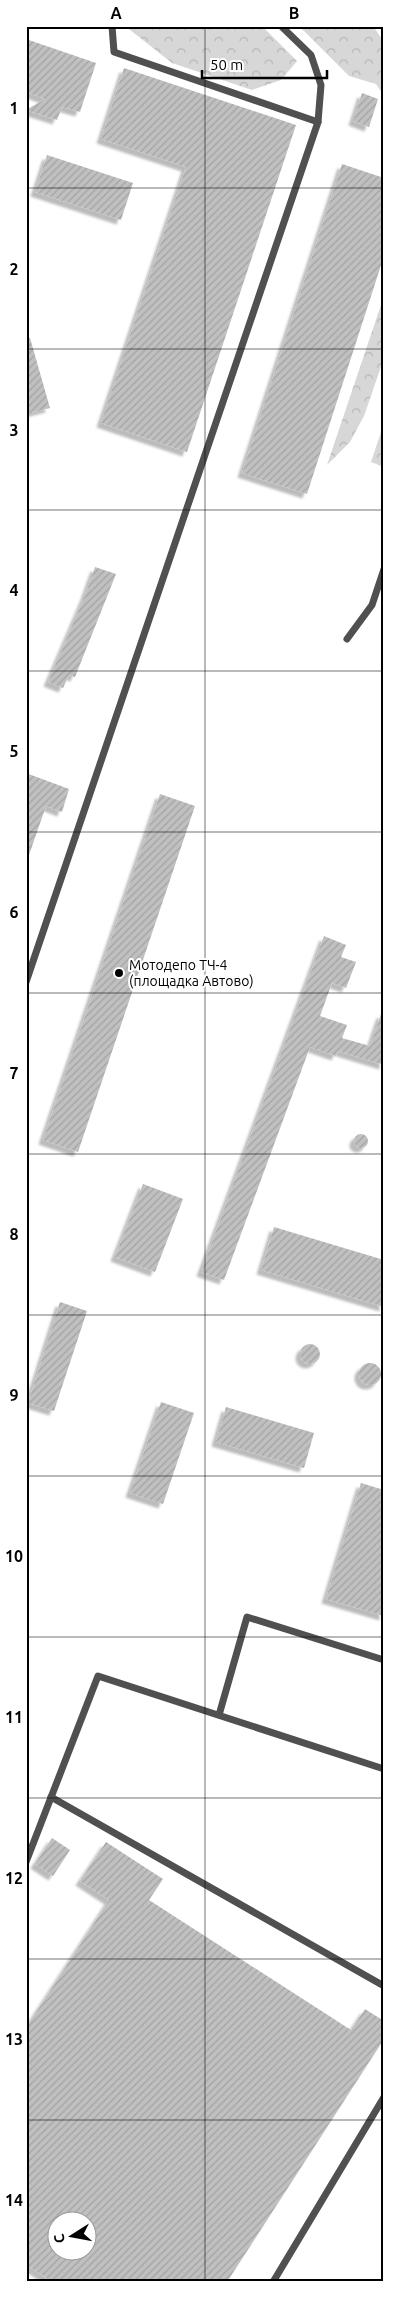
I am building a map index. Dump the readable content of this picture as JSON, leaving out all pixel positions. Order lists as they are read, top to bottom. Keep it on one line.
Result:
{"places":["Мотодепо ТЧ-4 (площадка Автово)"],"scale_bar":"50 m","north":"left","grid":{"columns":["A","B"],"rows":["1","2","3","4","5","6","7","8","9","10","11","12","13","14"]}}
